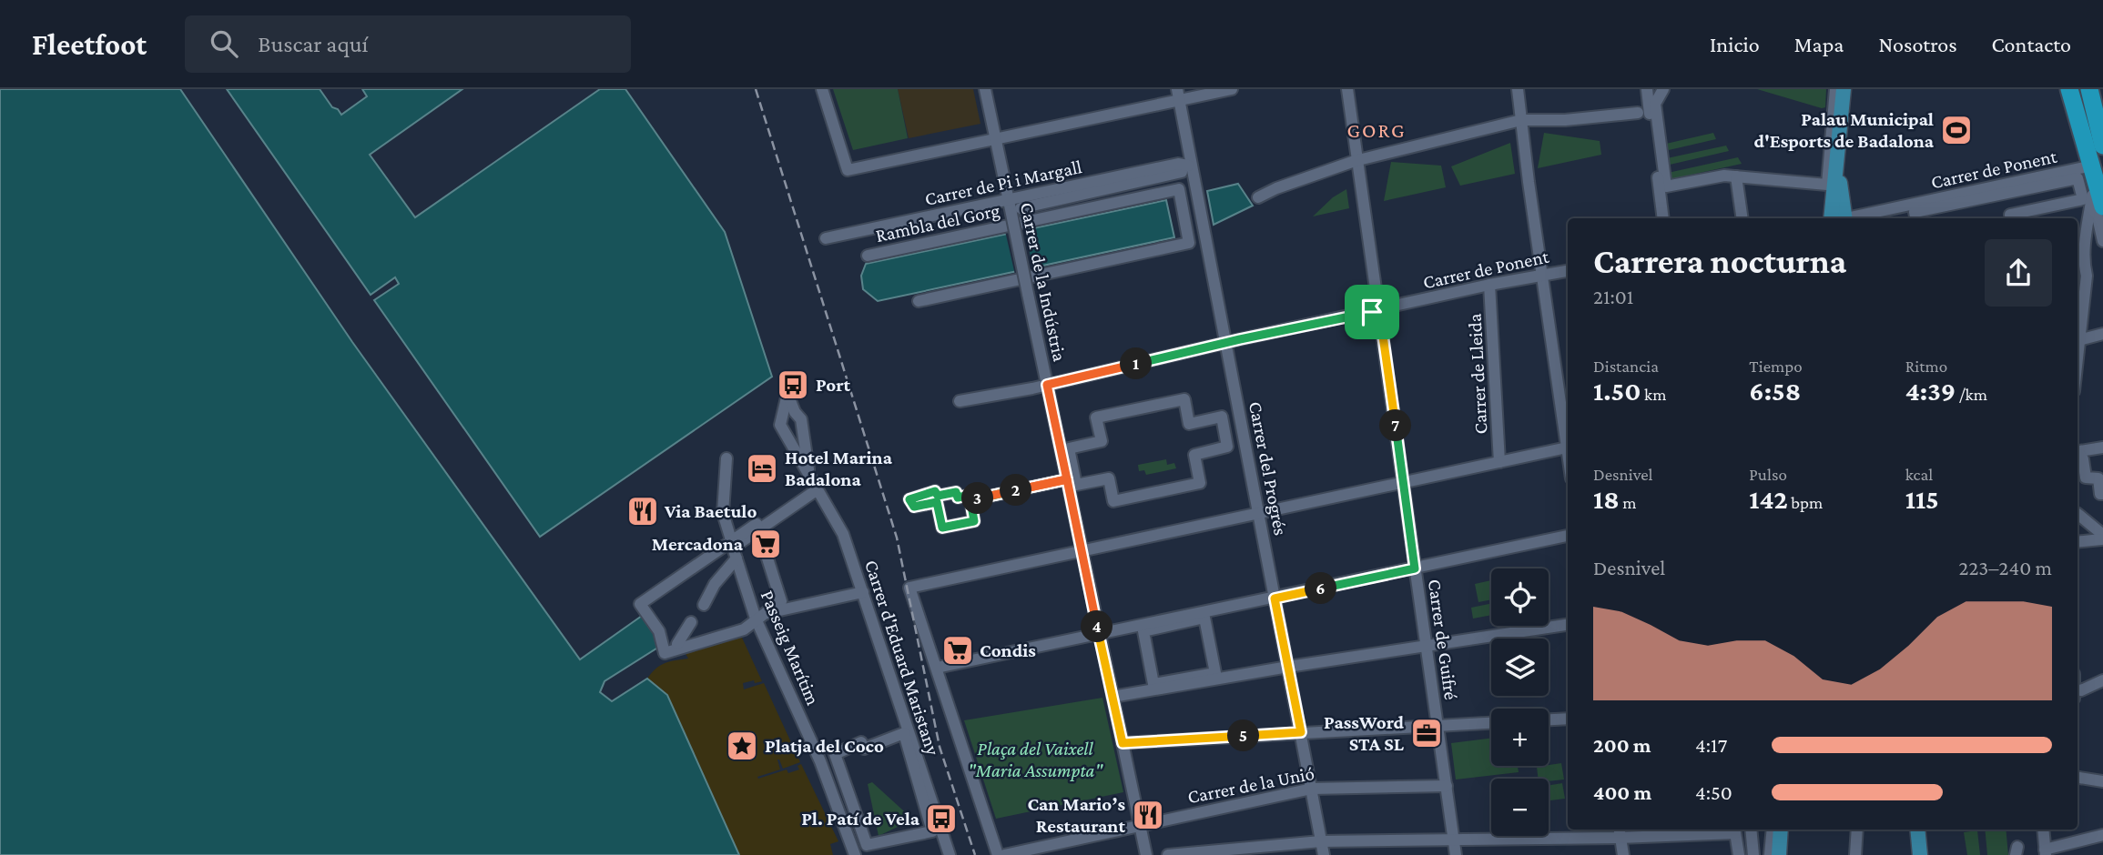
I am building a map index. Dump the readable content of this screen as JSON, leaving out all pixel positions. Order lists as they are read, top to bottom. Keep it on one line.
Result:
{"streets":{"street":["Carrer de Ponent","Carrer de Pi i Margall","Rambla del Gorg","Carrer de la Indústria","Carrer de Lleida","Carrer del Progrés","Carrer de Guifré","Passeig Marítim","Carrer d'Eduard Maristany","Carrer de la Unió"]},"crossings":[["Carrer de Ponent","Carrer de la Indústria"],["Carrer de Ponent","Carrer de Lleida"],["Carrer de Ponent","Carrer del Progrés"],["Carrer de Ponent","Carrer de Guifré"],["Carrer de Pi i Margall","Carrer de la Indústria"],["Carrer de Pi i Margall","Carrer del Progrés"],["Carrer de la Indústria","Carrer d'Eduard Maristany"],["Carrer de la Indústria","Carrer de la Unió"],["Carrer del Progrés","Carrer de la Unió"],["Carrer de Guifré","Carrer de la Unió"]],"districts":["GORG"],"parks":["Plaça del Vaixell \"Maria Assumpta\""],"places":{"sports":["Palau Municipal d'Esports de Badalona"],"bus stop":["Port","Pl. Patí de Vela"],"hotel":["Hotel Marina Badalona"],"restaurant":["Via Baetulo","Can Mario’s Restaurant"],"supermarket":["Mercadona","Condis"],"office":["PassWord STA SL"],"place":["Platja del Coco"]},"page":{"header":"Fleetfoot","search":"Buscar aquí","nav":["Inicio","Mapa","Nosotros","Contacto"],"heading":["Carrera nocturna","21:01"],"stats":[["Distancia","1.50 km"],["Tiempo","6:58"],["Ritmo","4:39 /km"],["Desnivel","18 m"],["Pulso","142 bpm"],["kcal","115"]],"pins":["1","7","2","3","6","4","5"],"chart":["Desnivel","223–240 m"],"map_buttons":["+","−"],"list":[{"name":"200 m","note":"4:17"},{"name":"400 m","note":"4:50"}]}}
